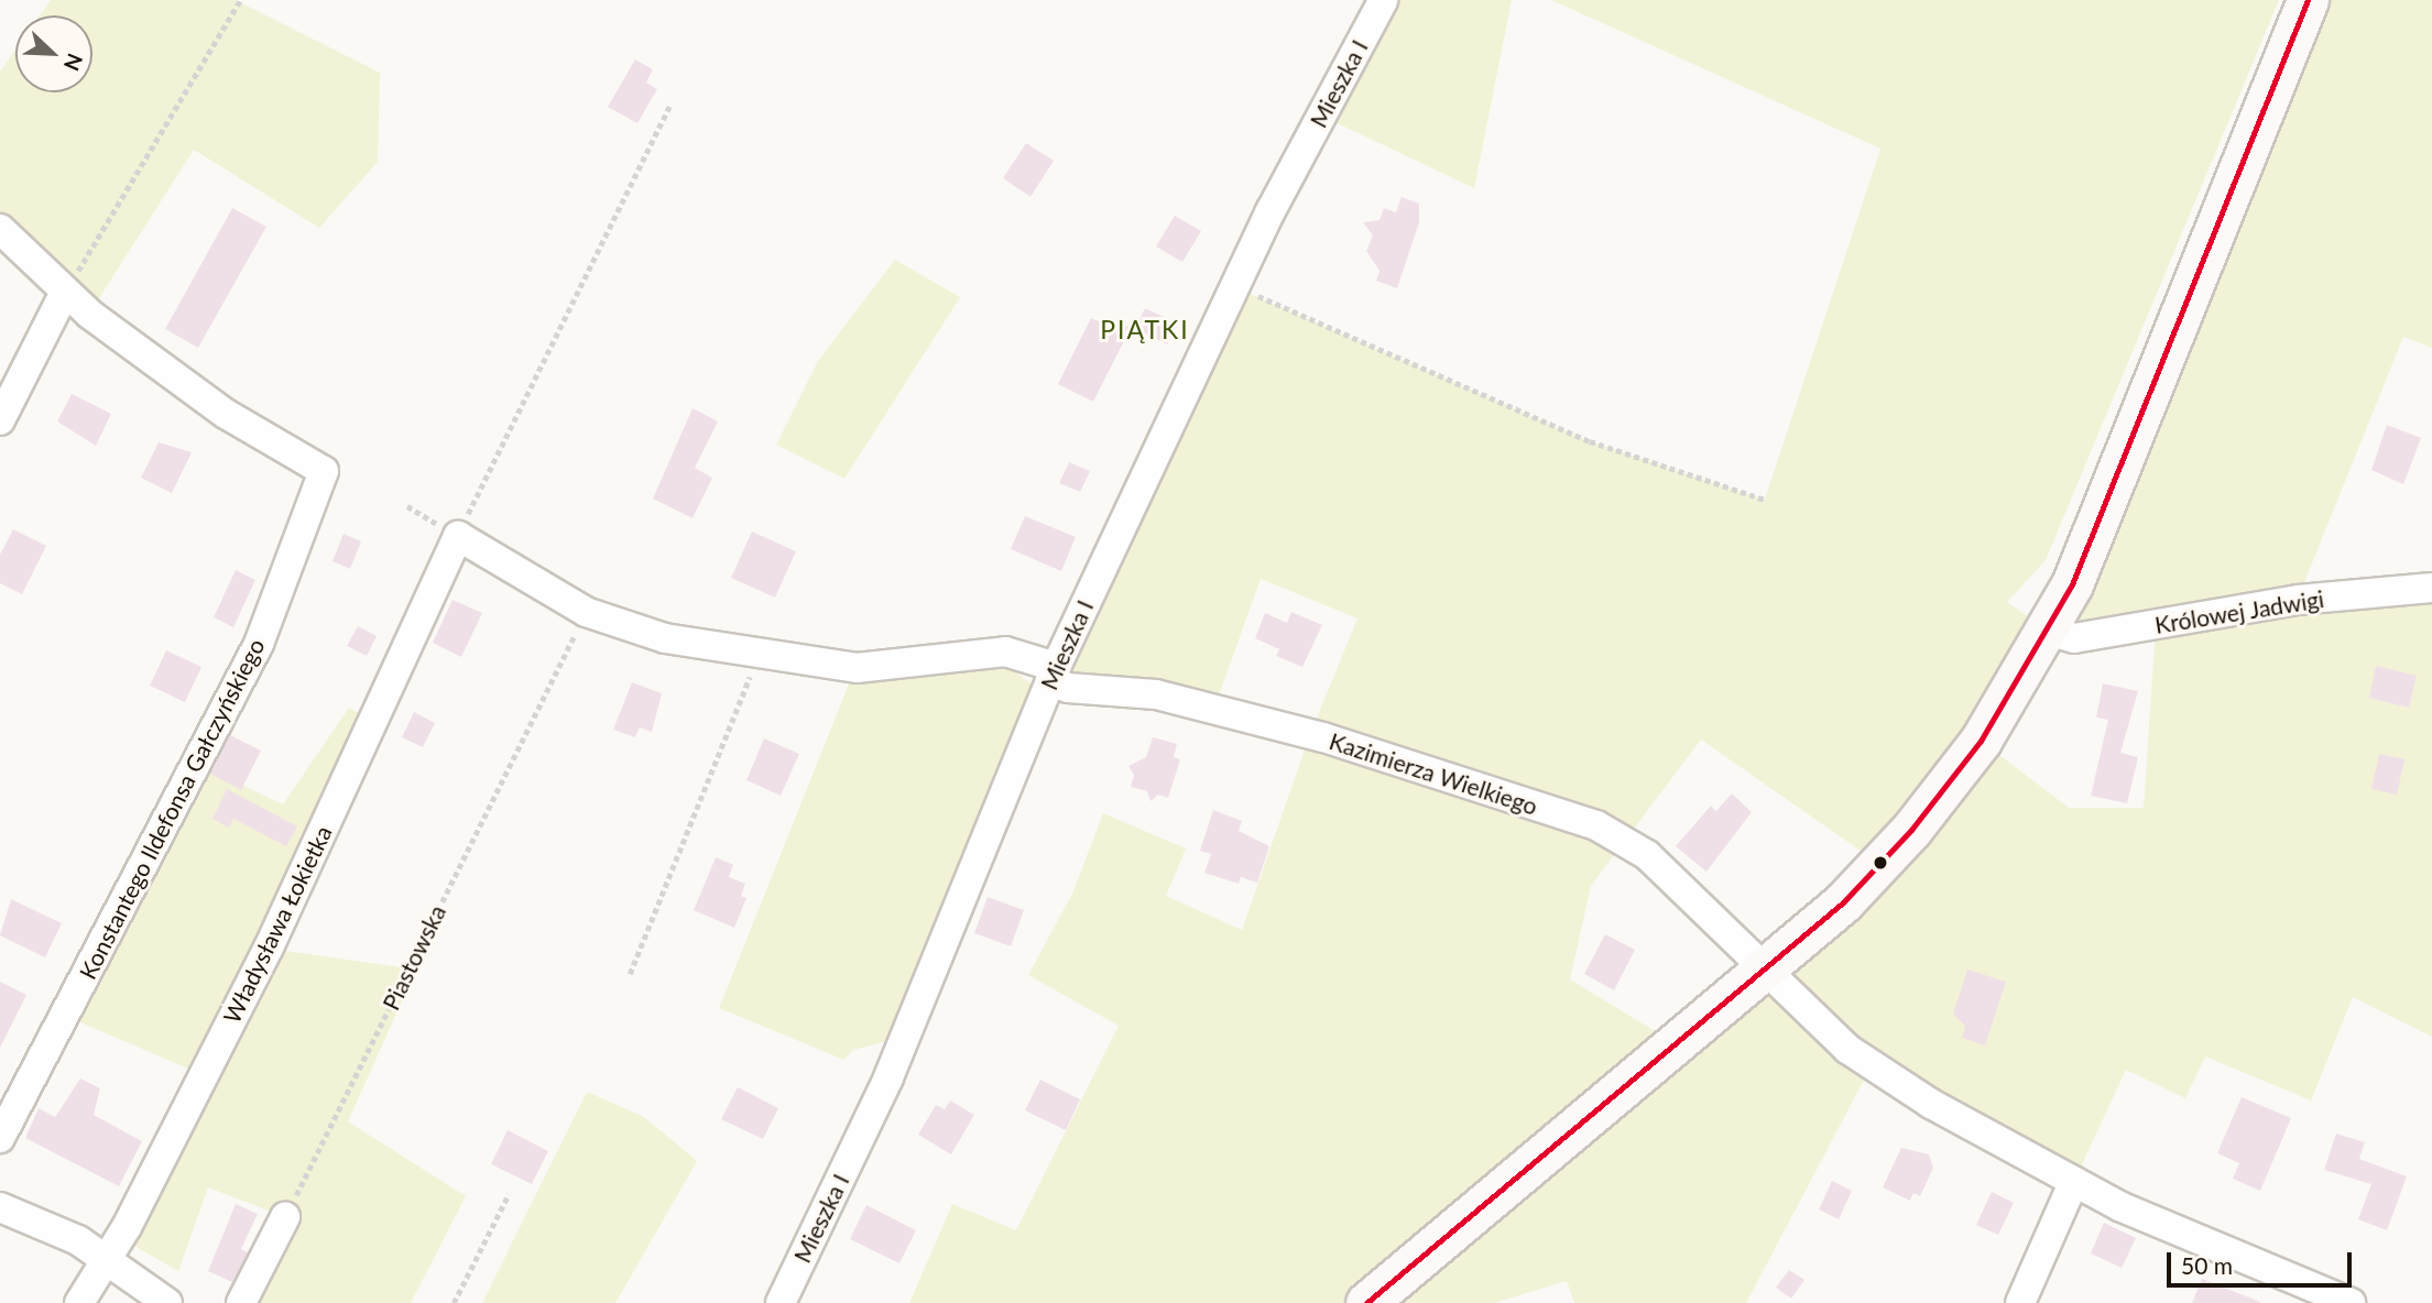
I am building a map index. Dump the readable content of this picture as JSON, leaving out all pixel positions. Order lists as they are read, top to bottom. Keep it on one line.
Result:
{"streets":{"street":["Mieszka I","Królowej Jadwigi","Kazimierza Wielkiego","Konstantego Ildefonsa Gałczyńskiego","Władysława Łokietka"],"path":["Piastowska"]},"crossings":[["Mieszka I","Kazimierza Wielkiego"],["Kazimierza Wielkiego","Władysława Łokietka"],["Kazimierza Wielkiego","Piastowska"]],"districts":["PIĄTKI"],"scale_bar":"50 m","north":"bottom right"}
